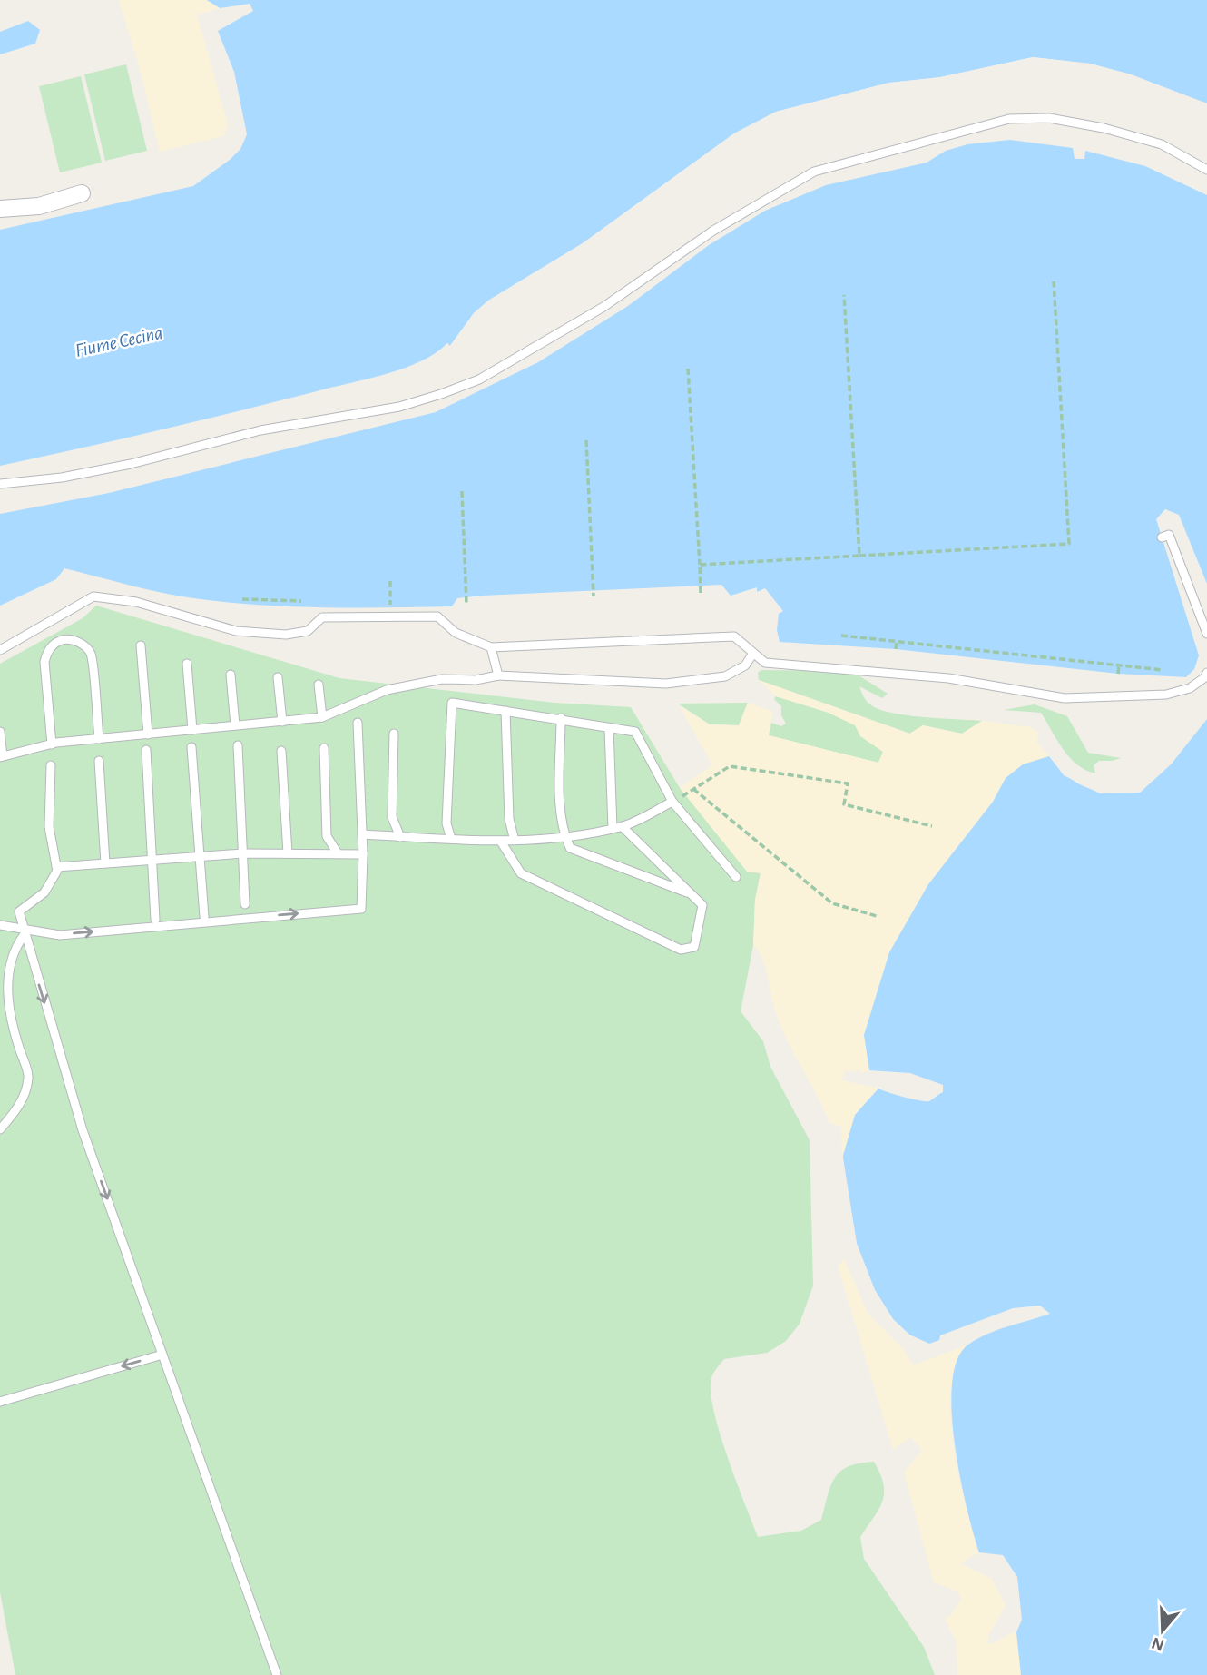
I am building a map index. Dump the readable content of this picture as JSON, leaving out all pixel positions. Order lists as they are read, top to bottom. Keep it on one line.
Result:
{"water":["Fiume Cecina"],"north":"bottom"}
